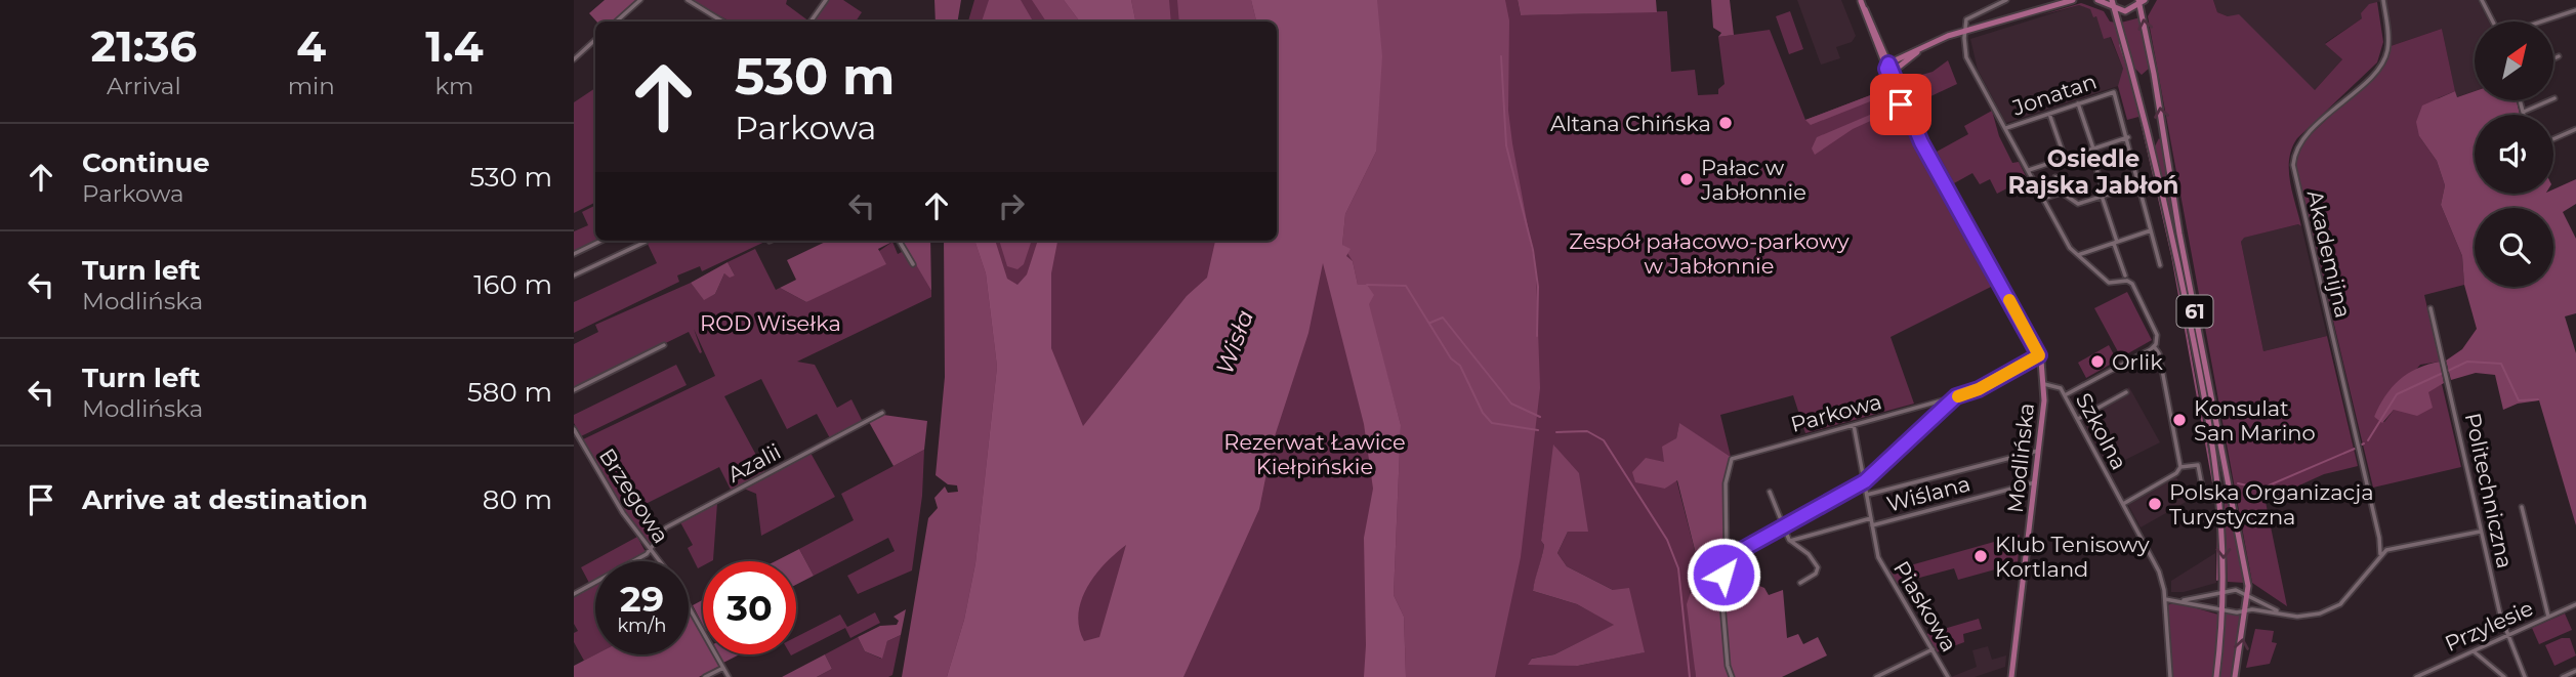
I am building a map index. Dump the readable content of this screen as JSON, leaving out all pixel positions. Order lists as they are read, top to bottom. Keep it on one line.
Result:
{"streets":{"main road":["61","Modlińska"],"street":["Jonatan","Akademijna","Parkowa","Szkolna","Azalii","Politechniczna","Wiślana","Brzegowa","Piaskowa","Przylesie"]},"crossings":[["Parkowa","Modlińska"],["Parkowa","Piaskowa"],["Szkolna","Modlińska"],["Modlińska","Wiślana"],["Azalii","Brzegowa"],["Politechniczna","Przylesie"],["Wiślana","Piaskowa"]],"districts":["Osiedle Rajska Jabłoń"],"water":["Wisła"],"parks":["Zespół pałacowo-parkowy w Jabłonnie","ROD Wisełka","Rezerwat Ławice Kiełpińskie"],"places":["Altana Chińska","Pałac w Jabłonnie","Orlik","Konsulat San Marino","Polska Organizacja Turystyczna","Klub Tenisowy Kortland"],"north":"top right","page":{"eta":["21:36","Arrival","4","min","1.4","km"],"turn":["530 m","Parkowa"],"list":[{"name":"Continue","note":"Parkowa","value":"530 m"},{"name":"Turn left","note":"Modlińska","value":"160 m"},{"name":"Turn left","note":"Modlińska","value":"580 m"},{"name":"Arrive at destination","value":"80 m"}],"speed":"29 km/h","limit":"30"}}
